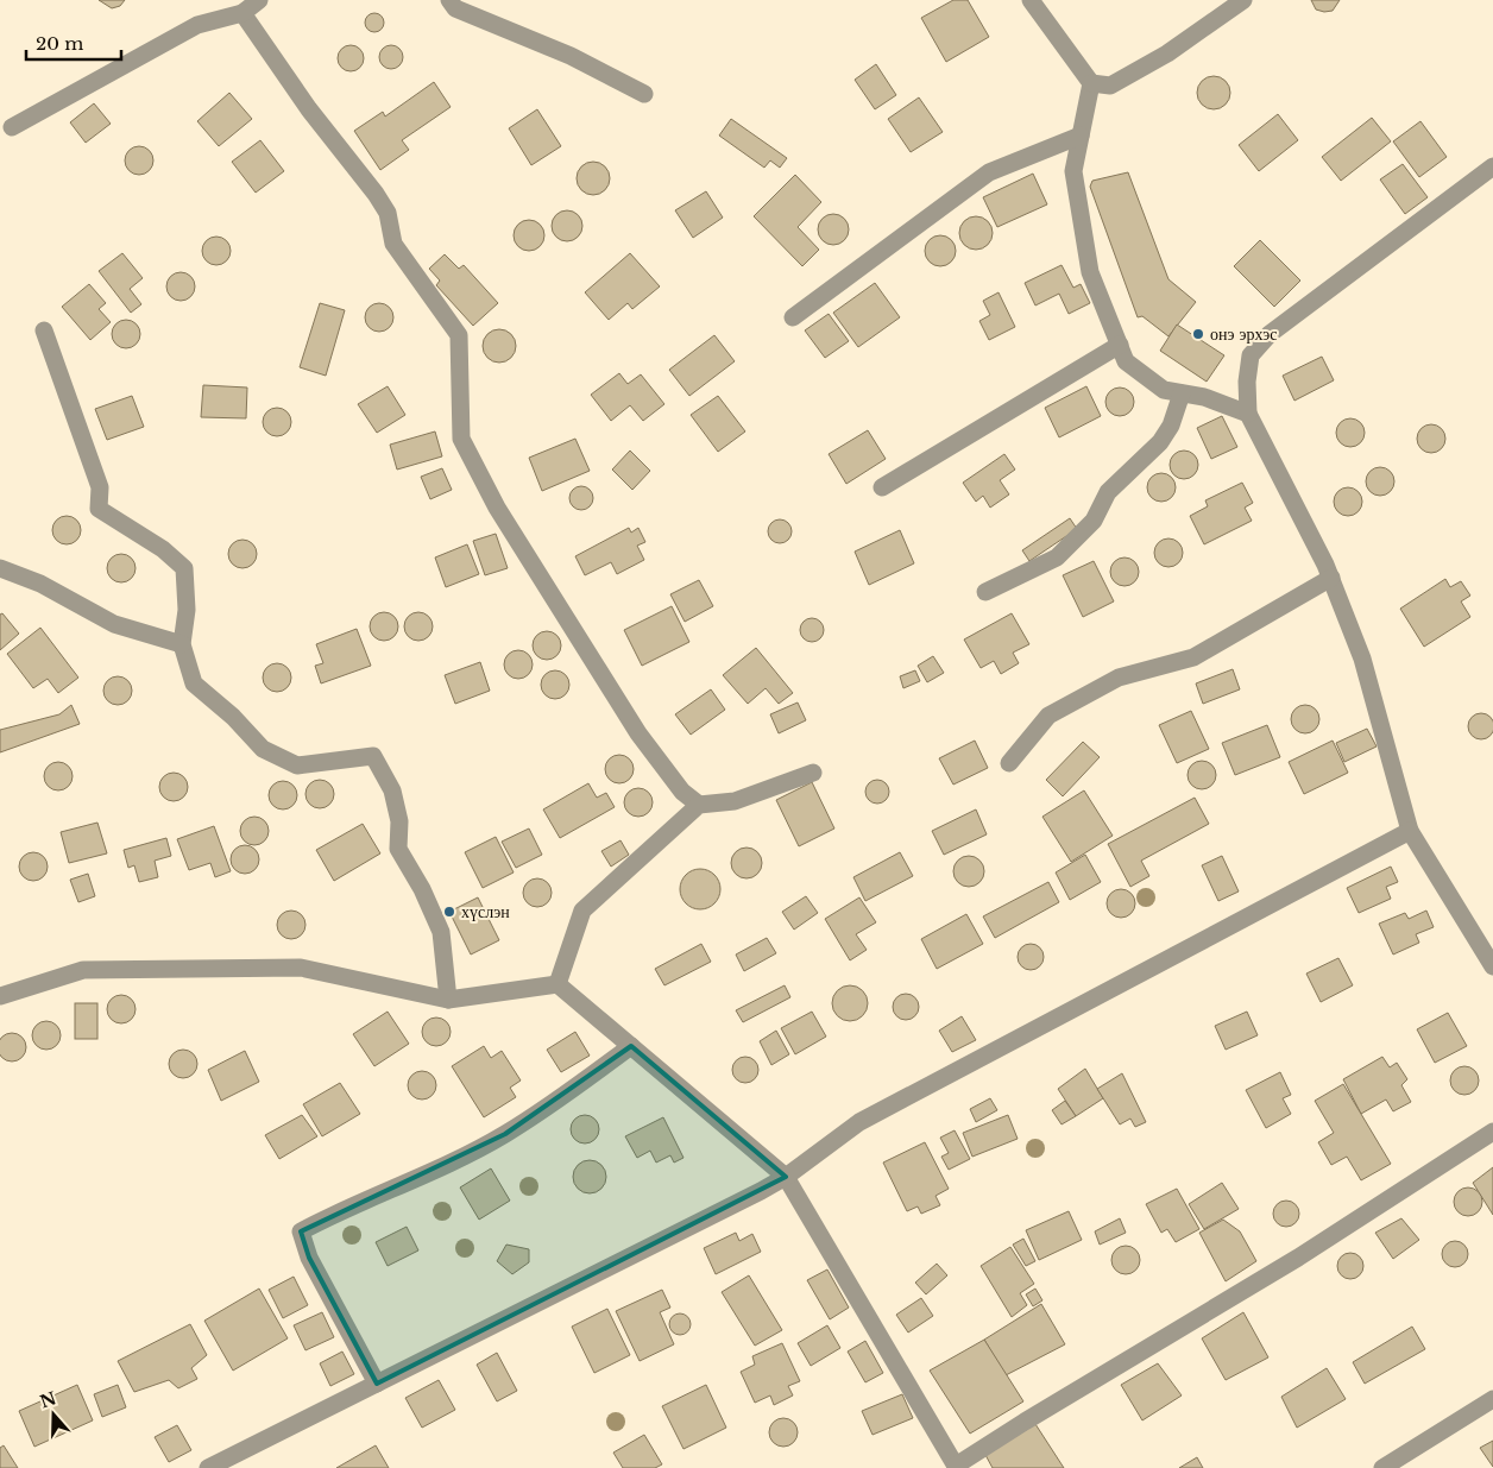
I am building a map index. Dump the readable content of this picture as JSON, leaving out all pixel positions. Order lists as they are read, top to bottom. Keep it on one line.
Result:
{"places":["онэ эрхэс","хүслэн"],"scale_bar":"20 m","north":"top"}
